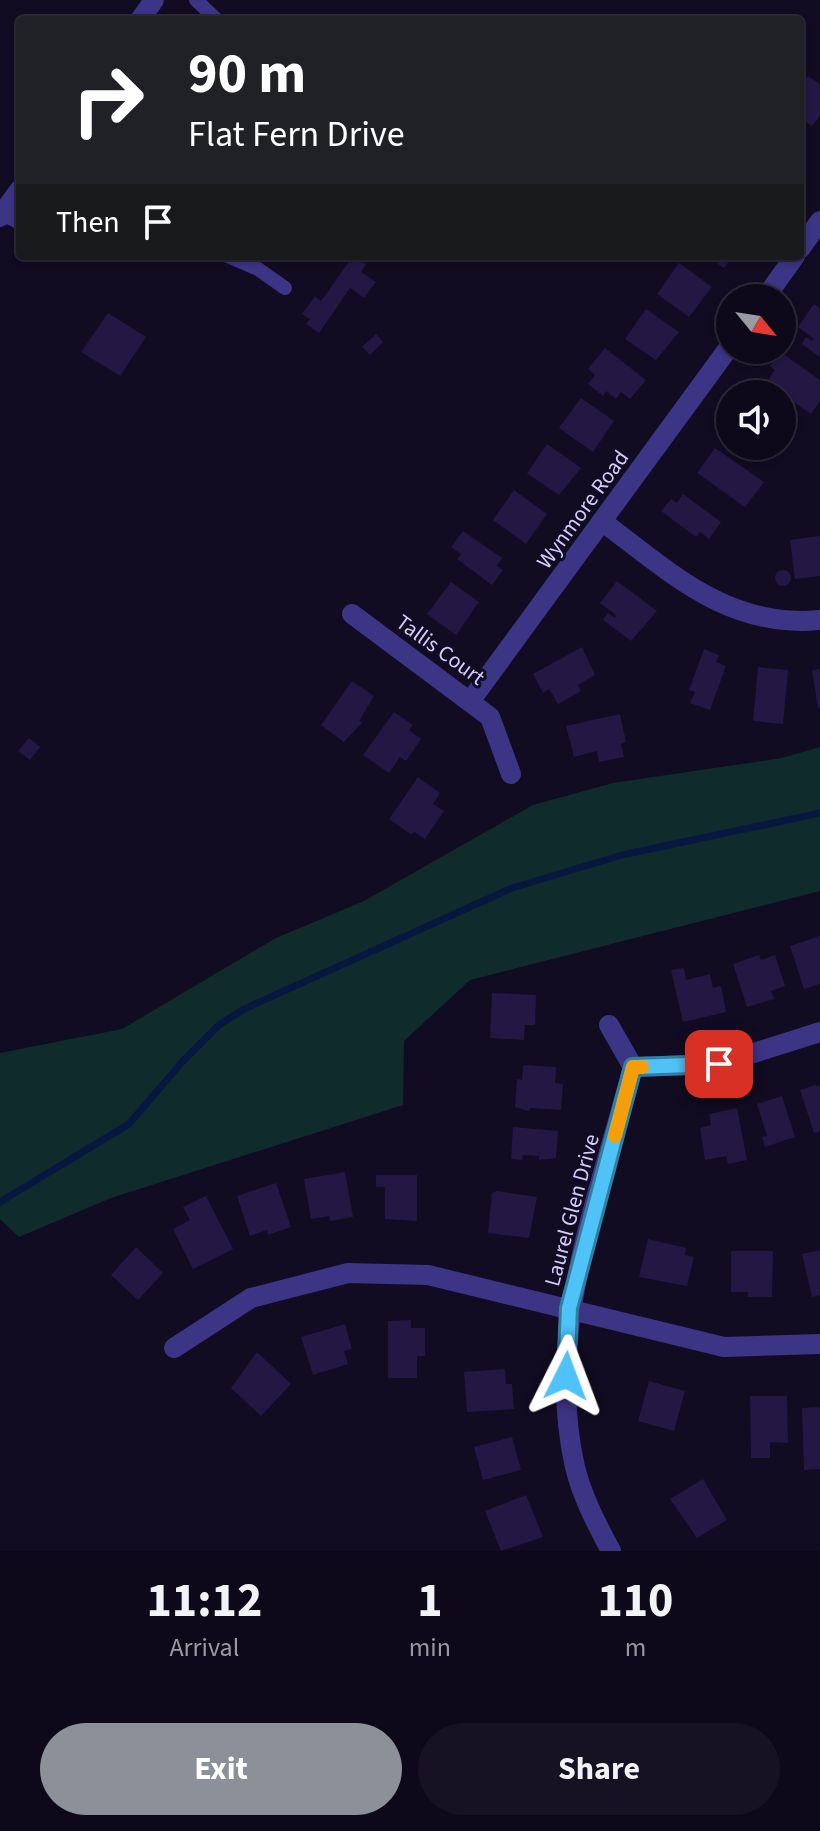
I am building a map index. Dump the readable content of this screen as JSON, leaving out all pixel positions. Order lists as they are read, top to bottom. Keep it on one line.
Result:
{"streets":{"street":["Wynmore Road","Tallis Court","Laurel Glen Drive"]},"crossings":[["Wynmore Road","Tallis Court"]],"north":"bottom right","page":{"turn":["90 m","Flat Fern Drive"],"then":"Then","eta":["11:12","Arrival","1","min","110","m"],"buttons":["Exit","Share"]}}
